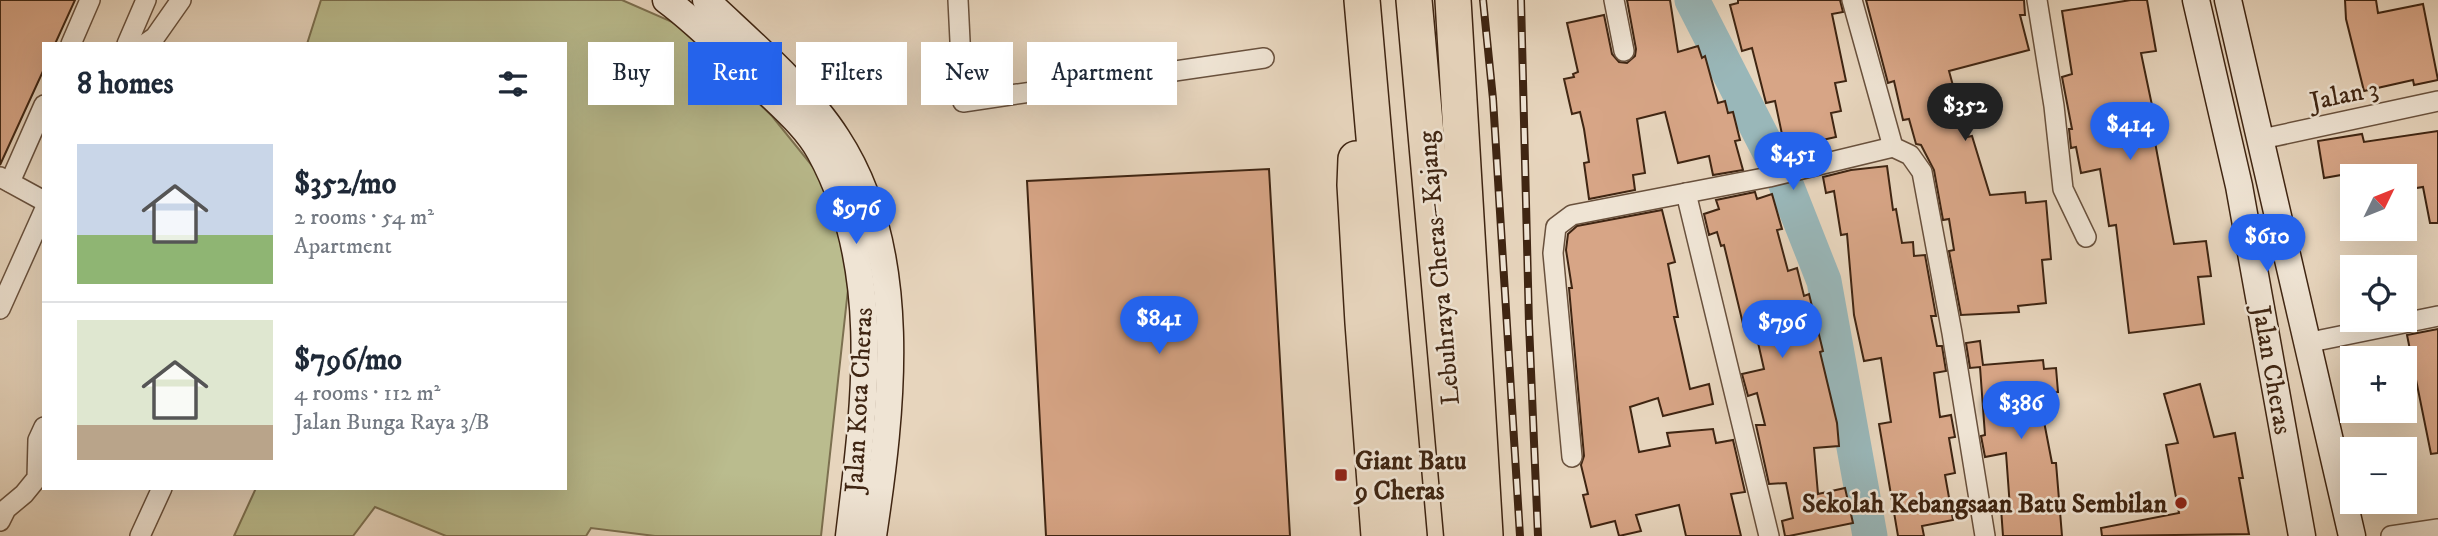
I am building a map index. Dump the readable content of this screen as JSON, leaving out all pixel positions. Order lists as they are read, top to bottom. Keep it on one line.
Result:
{"streets":{"highway":["Lebuhraya Cheras–Kajang"],"street":["Jalan 3","Jalan Cheras","Jalan Kota Cheras"]},"places":{"transit":["Giant Batu 9 Cheras"],"other":["Sekolah Kebangsaan Batu Sembilan"]},"north":"top right","page":{"chip":["Buy","Rent","Filters","New","Apartment"],"heading":"8 homes","price":["$352","$414","$451","$976","$610","$841","$796","$386"],"list":[{"name":"$352/mo","note":"2 rooms · 54 m² · Apartment"},{"name":"$796/mo","note":"4 rooms · 112 m² · Jalan Bunga Raya 3/B"}],"map_buttons":["+","−"]}}
